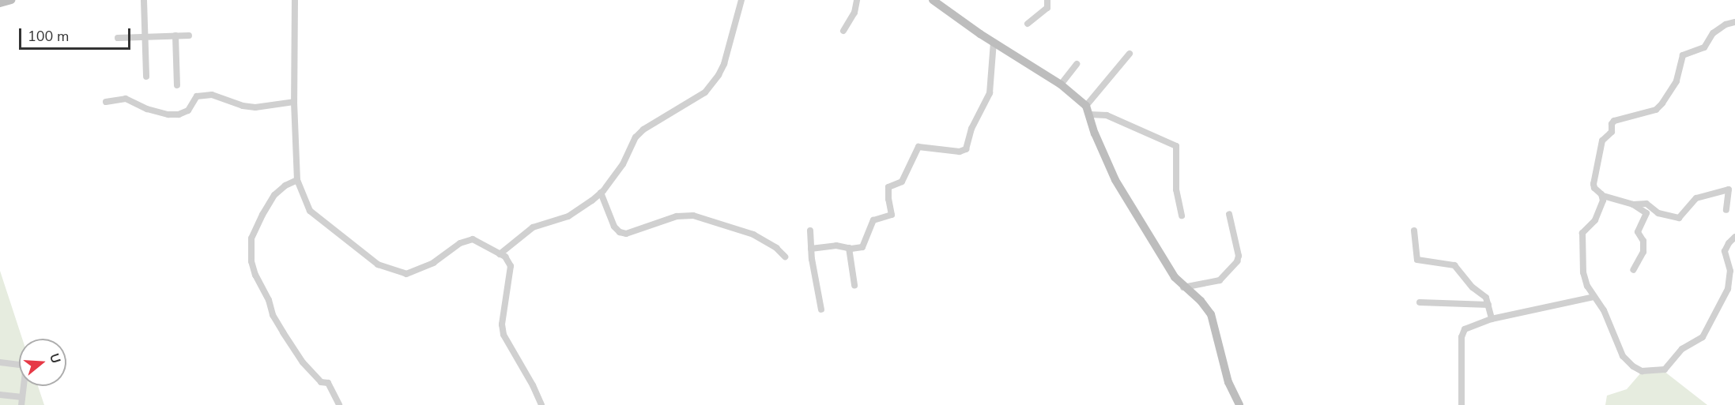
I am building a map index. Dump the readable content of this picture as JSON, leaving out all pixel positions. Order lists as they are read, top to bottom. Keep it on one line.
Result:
{"scale_bar":"100 m","north":"right"}
